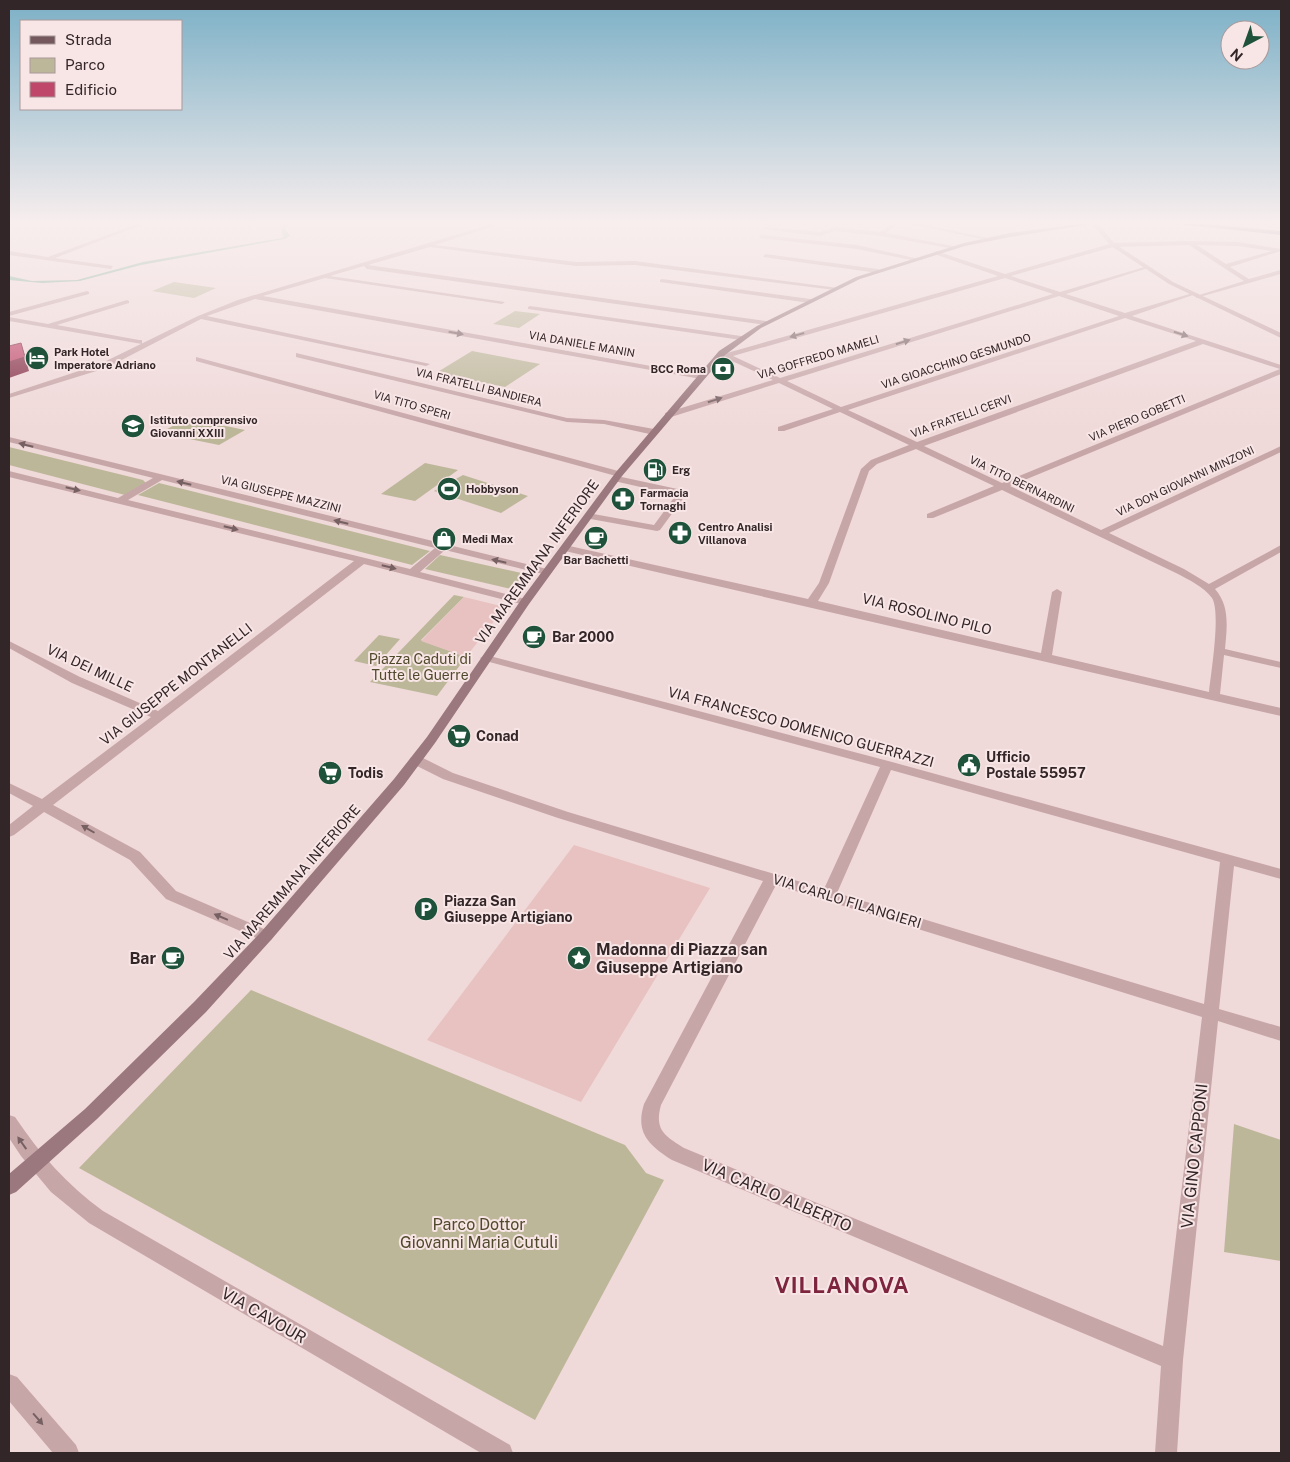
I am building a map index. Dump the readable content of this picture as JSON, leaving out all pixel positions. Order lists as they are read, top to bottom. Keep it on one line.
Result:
{"streets":{"main road":["VIA MAREMMANA INFERIORE"],"street":["VIA DANIELE MANIN","VIA GOFFREDO MAMELI","VIA GIOACCHINO GESMUNDO","VIA FRATELLI BANDIERA","VIA TITO SPERI","VIA FRATELLI CERVI","VIA PIERO GOBETTI","VIA DON GIOVANNI MINZONI","VIA TITO BERNARDINI","VIA GIUSEPPE MAZZINI","VIA ROSOLINO PILO","VIA DEI MILLE","VIA GIUSEPPE MONTANELLI","VIA FRANCESCO DOMENICO GUERRAZZI","VIA CARLO FILANGIERI","VIA GINO CAPPONI","VIA CARLO ALBERTO","VIA CAVOUR"]},"crossings":[["VIA DANIELE MANIN","VIA MAREMMANA INFERIORE"],["VIA GOFFREDO MAMELI","VIA TITO BERNARDINI"],["VIA GOFFREDO MAMELI","VIA MAREMMANA INFERIORE"],["VIA GIOACCHINO GESMUNDO","VIA TITO BERNARDINI"],["VIA FRATELLI BANDIERA","VIA MAREMMANA INFERIORE"],["VIA TITO SPERI","VIA MAREMMANA INFERIORE"],["VIA FRATELLI CERVI","VIA TITO BERNARDINI"],["VIA FRATELLI CERVI","VIA ROSOLINO PILO"],["VIA PIERO GOBETTI","VIA TITO BERNARDINI"],["VIA DON GIOVANNI MINZONI","VIA TITO BERNARDINI"],["VIA TITO BERNARDINI","VIA MAREMMANA INFERIORE"],["VIA GIUSEPPE MAZZINI","VIA MAREMMANA INFERIORE"],["VIA MAREMMANA INFERIORE","VIA ROSOLINO PILO"],["VIA MAREMMANA INFERIORE","VIA FRANCESCO DOMENICO GUERRAZZI"],["VIA MAREMMANA INFERIORE","VIA CARLO FILANGIERI"],["VIA MAREMMANA INFERIORE","VIA CAVOUR"],["VIA DEI MILLE","VIA GIUSEPPE MONTANELLI"],["VIA FRANCESCO DOMENICO GUERRAZZI","VIA GINO CAPPONI"],["VIA CARLO FILANGIERI","VIA GINO CAPPONI"],["VIA CARLO FILANGIERI","VIA CARLO ALBERTO"],["VIA GINO CAPPONI","VIA CARLO ALBERTO"]],"districts":["VILLANOVA"],"parks":["Piazza Caduti di Tutte le Guerre","Parco Dottor Giovanni Maria Cutuli"],"places":{"hotel":["Park Hotel Imperatore Adriano"],"bank":["BCC Roma"],"school or university":["Istituto comprensivo Giovanni XXIII"],"fuel station":["Erg"],"sports":["Hobbyson"],"pharmacy":["Farmacia Tornaghi","Centro Analisi Villanova"],"cafe":["Bar Bachetti","Bar 2000","Bar"],"shop":["Medi Max"],"supermarket":["Conad","Todis"],"public building":["Ufficio Postale 55957"],"parking":["Piazza San Giuseppe Artigiano"],"place":["Madonna di Piazza san Giuseppe Artigiano"]},"legend":["Strada","Parco","Edificio"],"north":"bottom left"}
